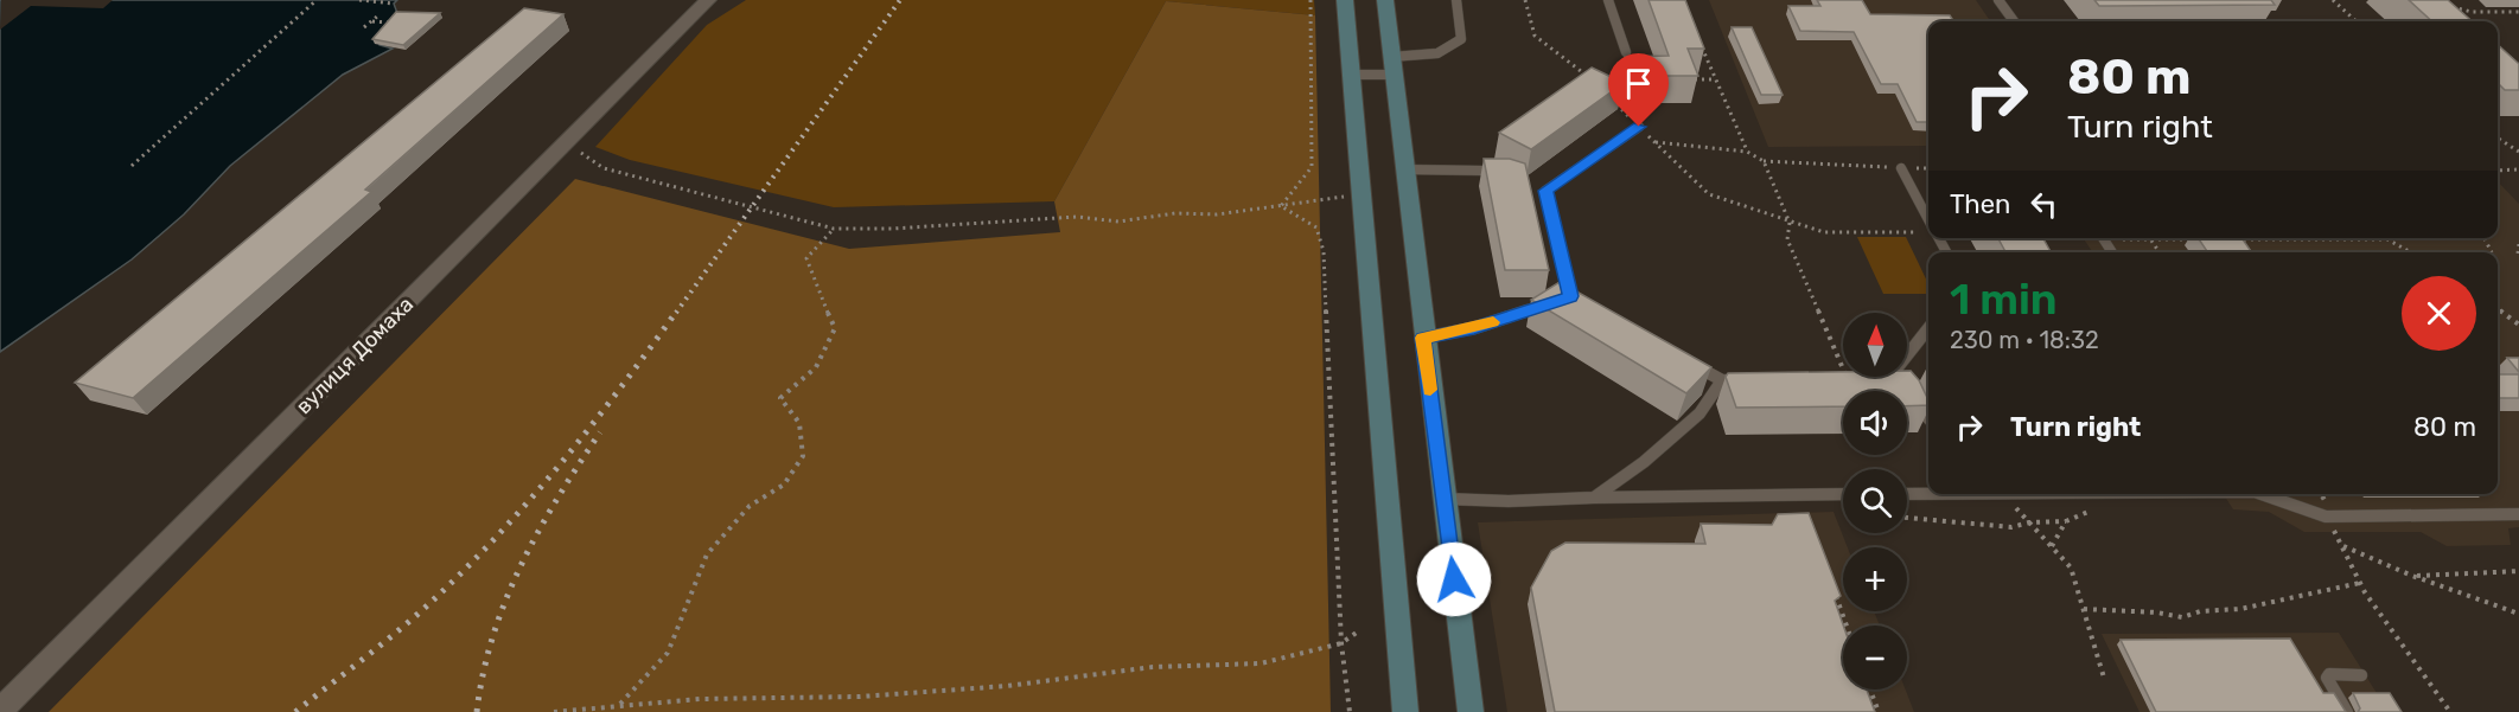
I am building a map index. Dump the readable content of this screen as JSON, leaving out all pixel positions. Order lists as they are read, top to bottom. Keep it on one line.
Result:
{"streets":{"street":["вулиця Домаха"]},"north":"top","page":{"turn":["80 m","Turn right"],"then":"Then","heading":["1 min","230 m · 18:32"],"map_buttons":["+","−"],"list":[{"name":"Turn right","value":"80 m"}]}}
